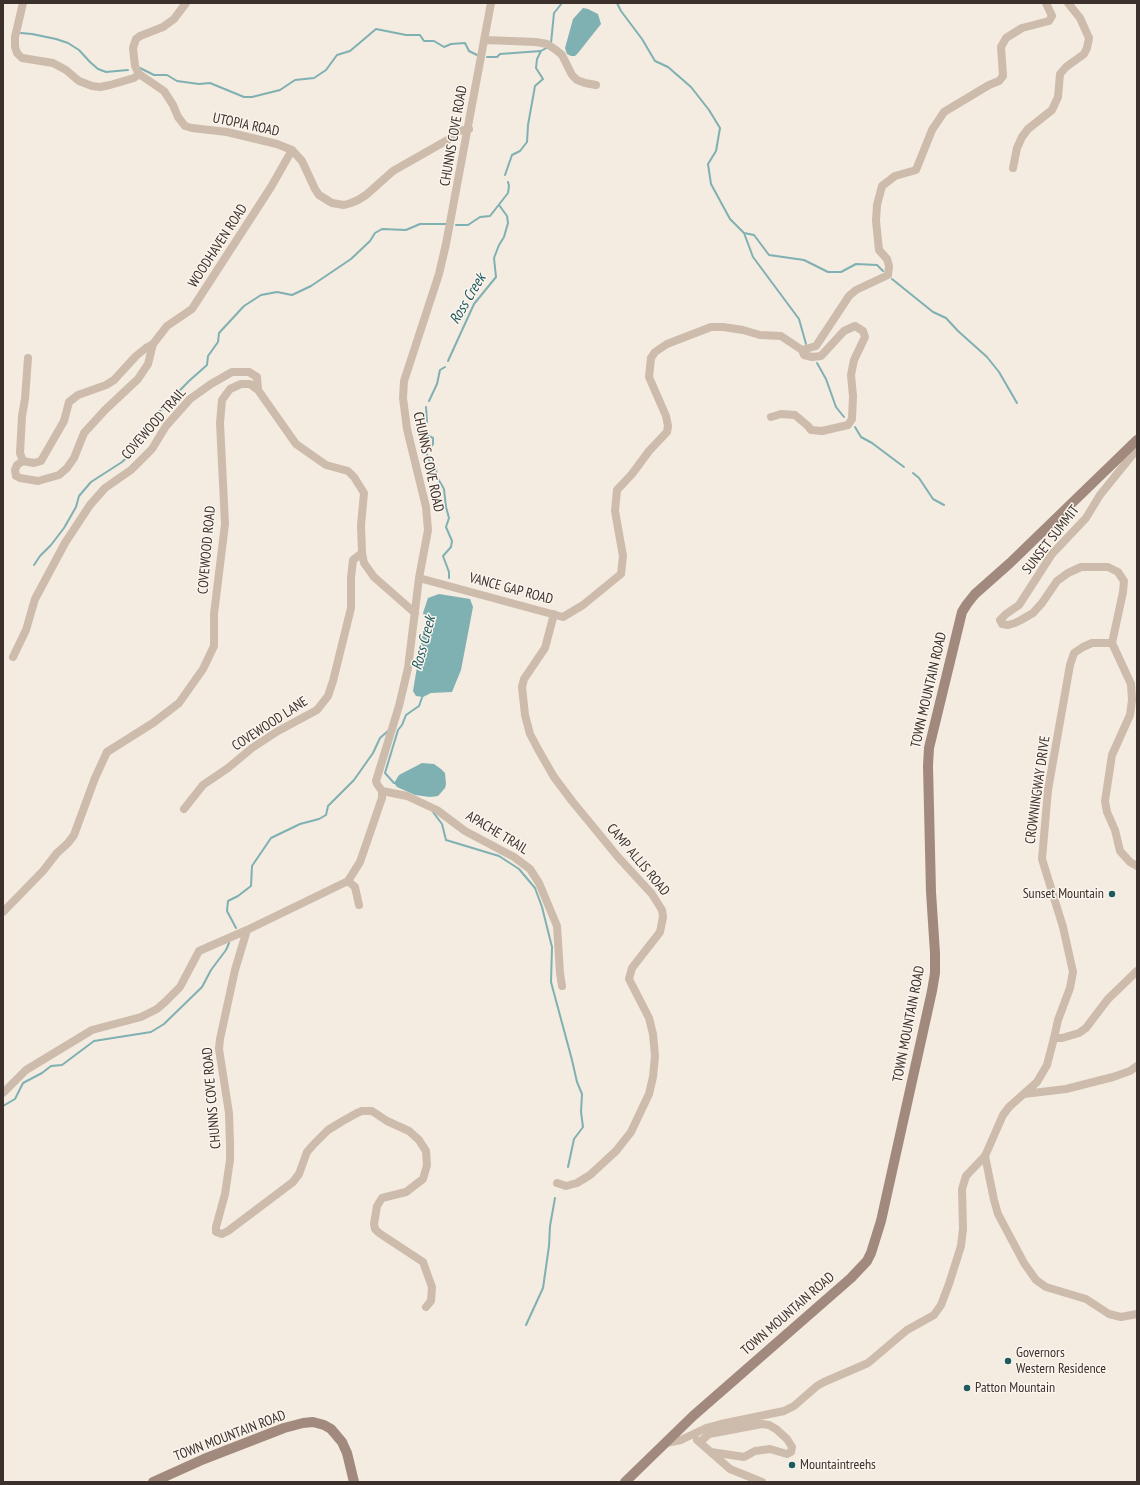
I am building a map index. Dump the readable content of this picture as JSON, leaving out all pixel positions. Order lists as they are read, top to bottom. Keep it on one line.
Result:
{"streets":{"main road":["TOWN MOUNTAIN ROAD"],"street":["UTOPIA ROAD","CHUNNS COVE ROAD","WOODHAVEN ROAD","COVEWOOD TRAIL","SUNSET SUMMIT","COVEWOOD ROAD","VANCE GAP ROAD","COVEWOOD LANE","CROWNINGWAY DRIVE","APACHE TRAIL","CAMP ALLIS ROAD"]},"crossings":[["UTOPIA ROAD","CHUNNS COVE ROAD"],["UTOPIA ROAD","WOODHAVEN ROAD"],["CHUNNS COVE ROAD","VANCE GAP ROAD"],["CHUNNS COVE ROAD","APACHE TRAIL"],["COVEWOOD TRAIL","COVEWOOD ROAD"],["SUNSET SUMMIT","TOWN MOUNTAIN ROAD"],["SUNSET SUMMIT","CROWNINGWAY DRIVE"],["VANCE GAP ROAD","CAMP ALLIS ROAD"]],"water":["Ross Creek"],"places":["Sunset Mountain","Governors Western Residence","Patton Mountain","Mountaintreehs"]}
